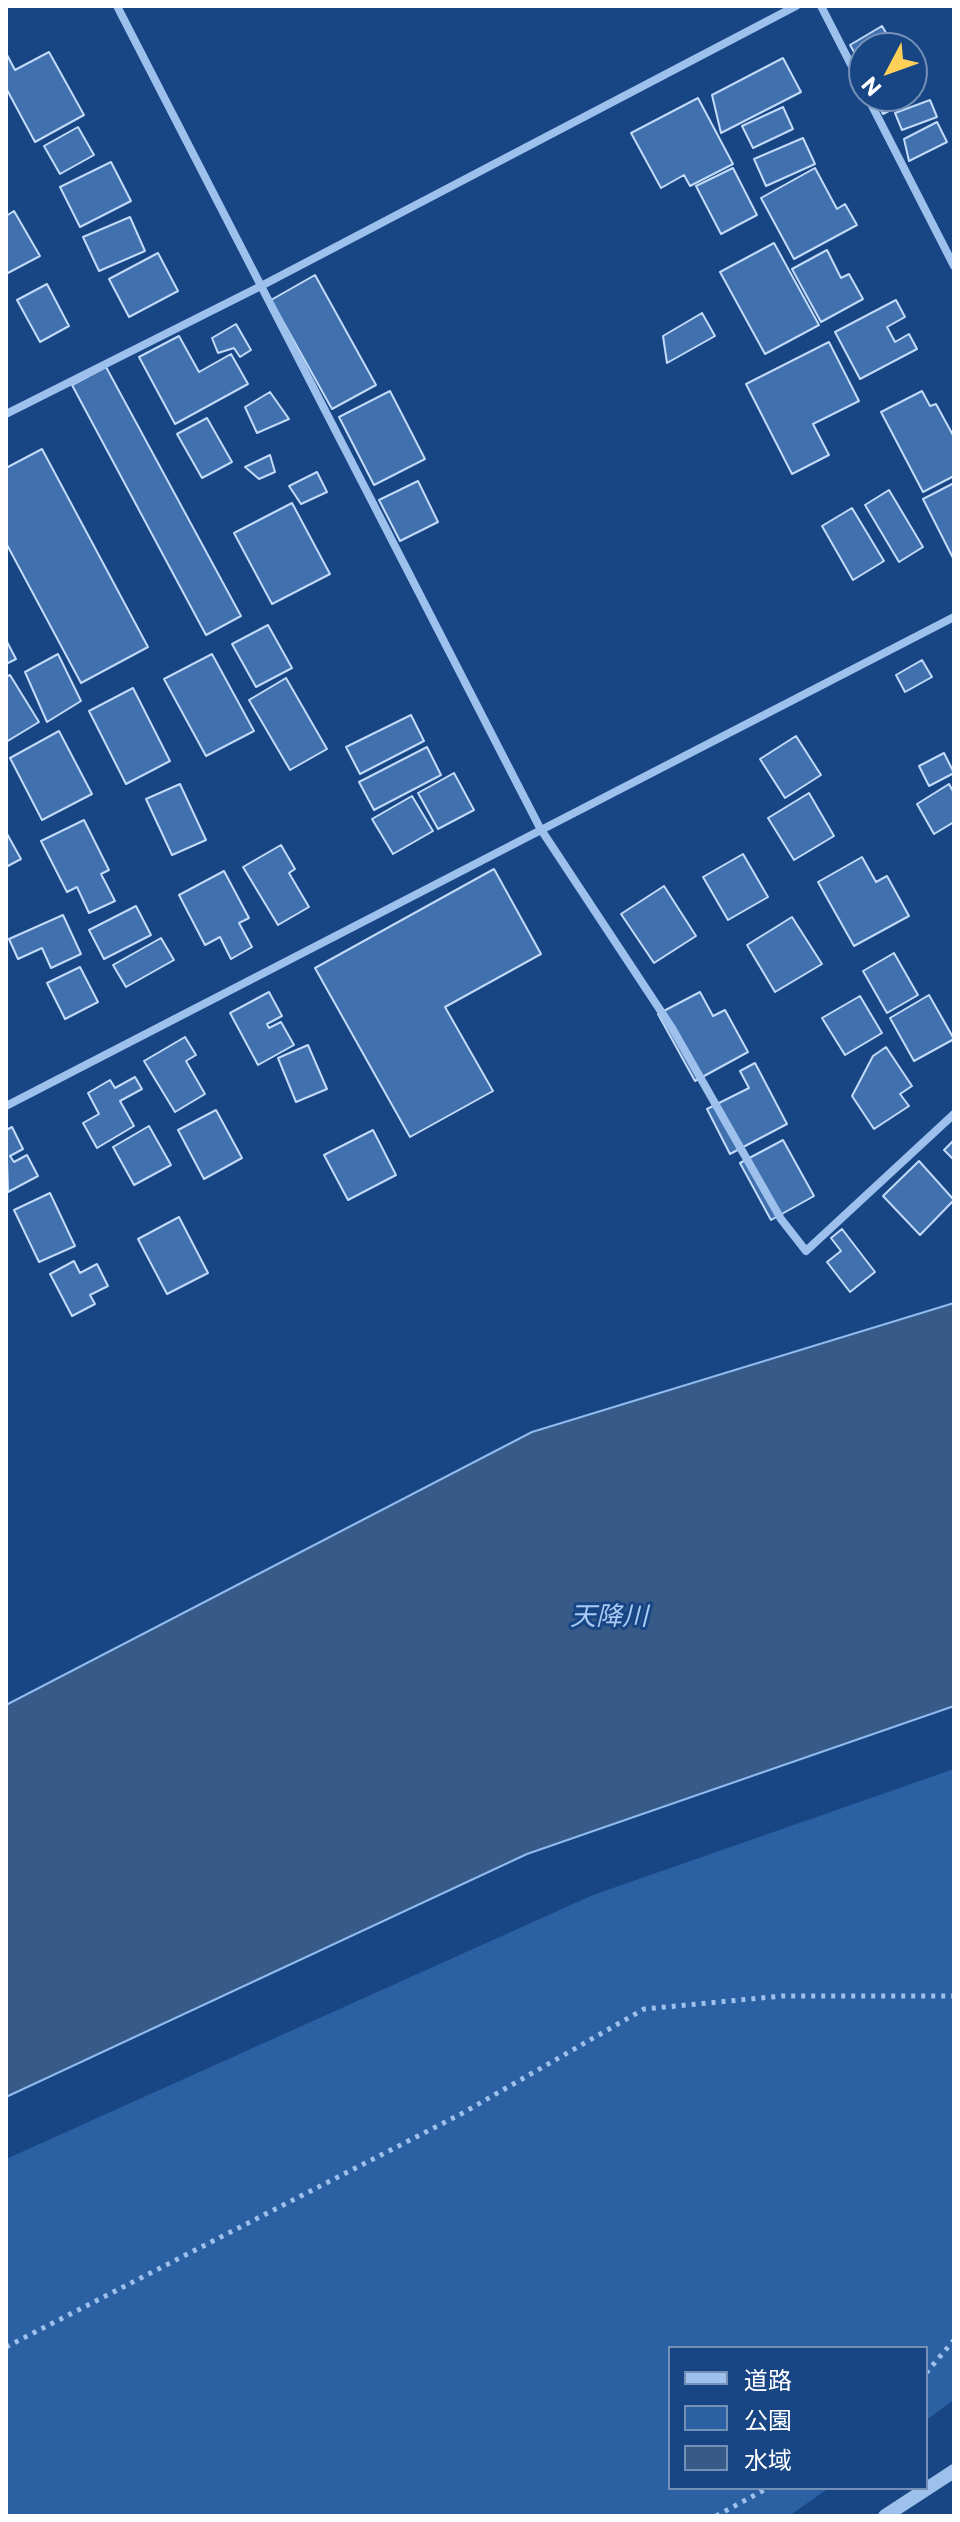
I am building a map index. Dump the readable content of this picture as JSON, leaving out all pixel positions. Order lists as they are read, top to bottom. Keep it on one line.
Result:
{"water":["天降川"],"legend":["道路","公園","水域"],"north":"bottom left"}
